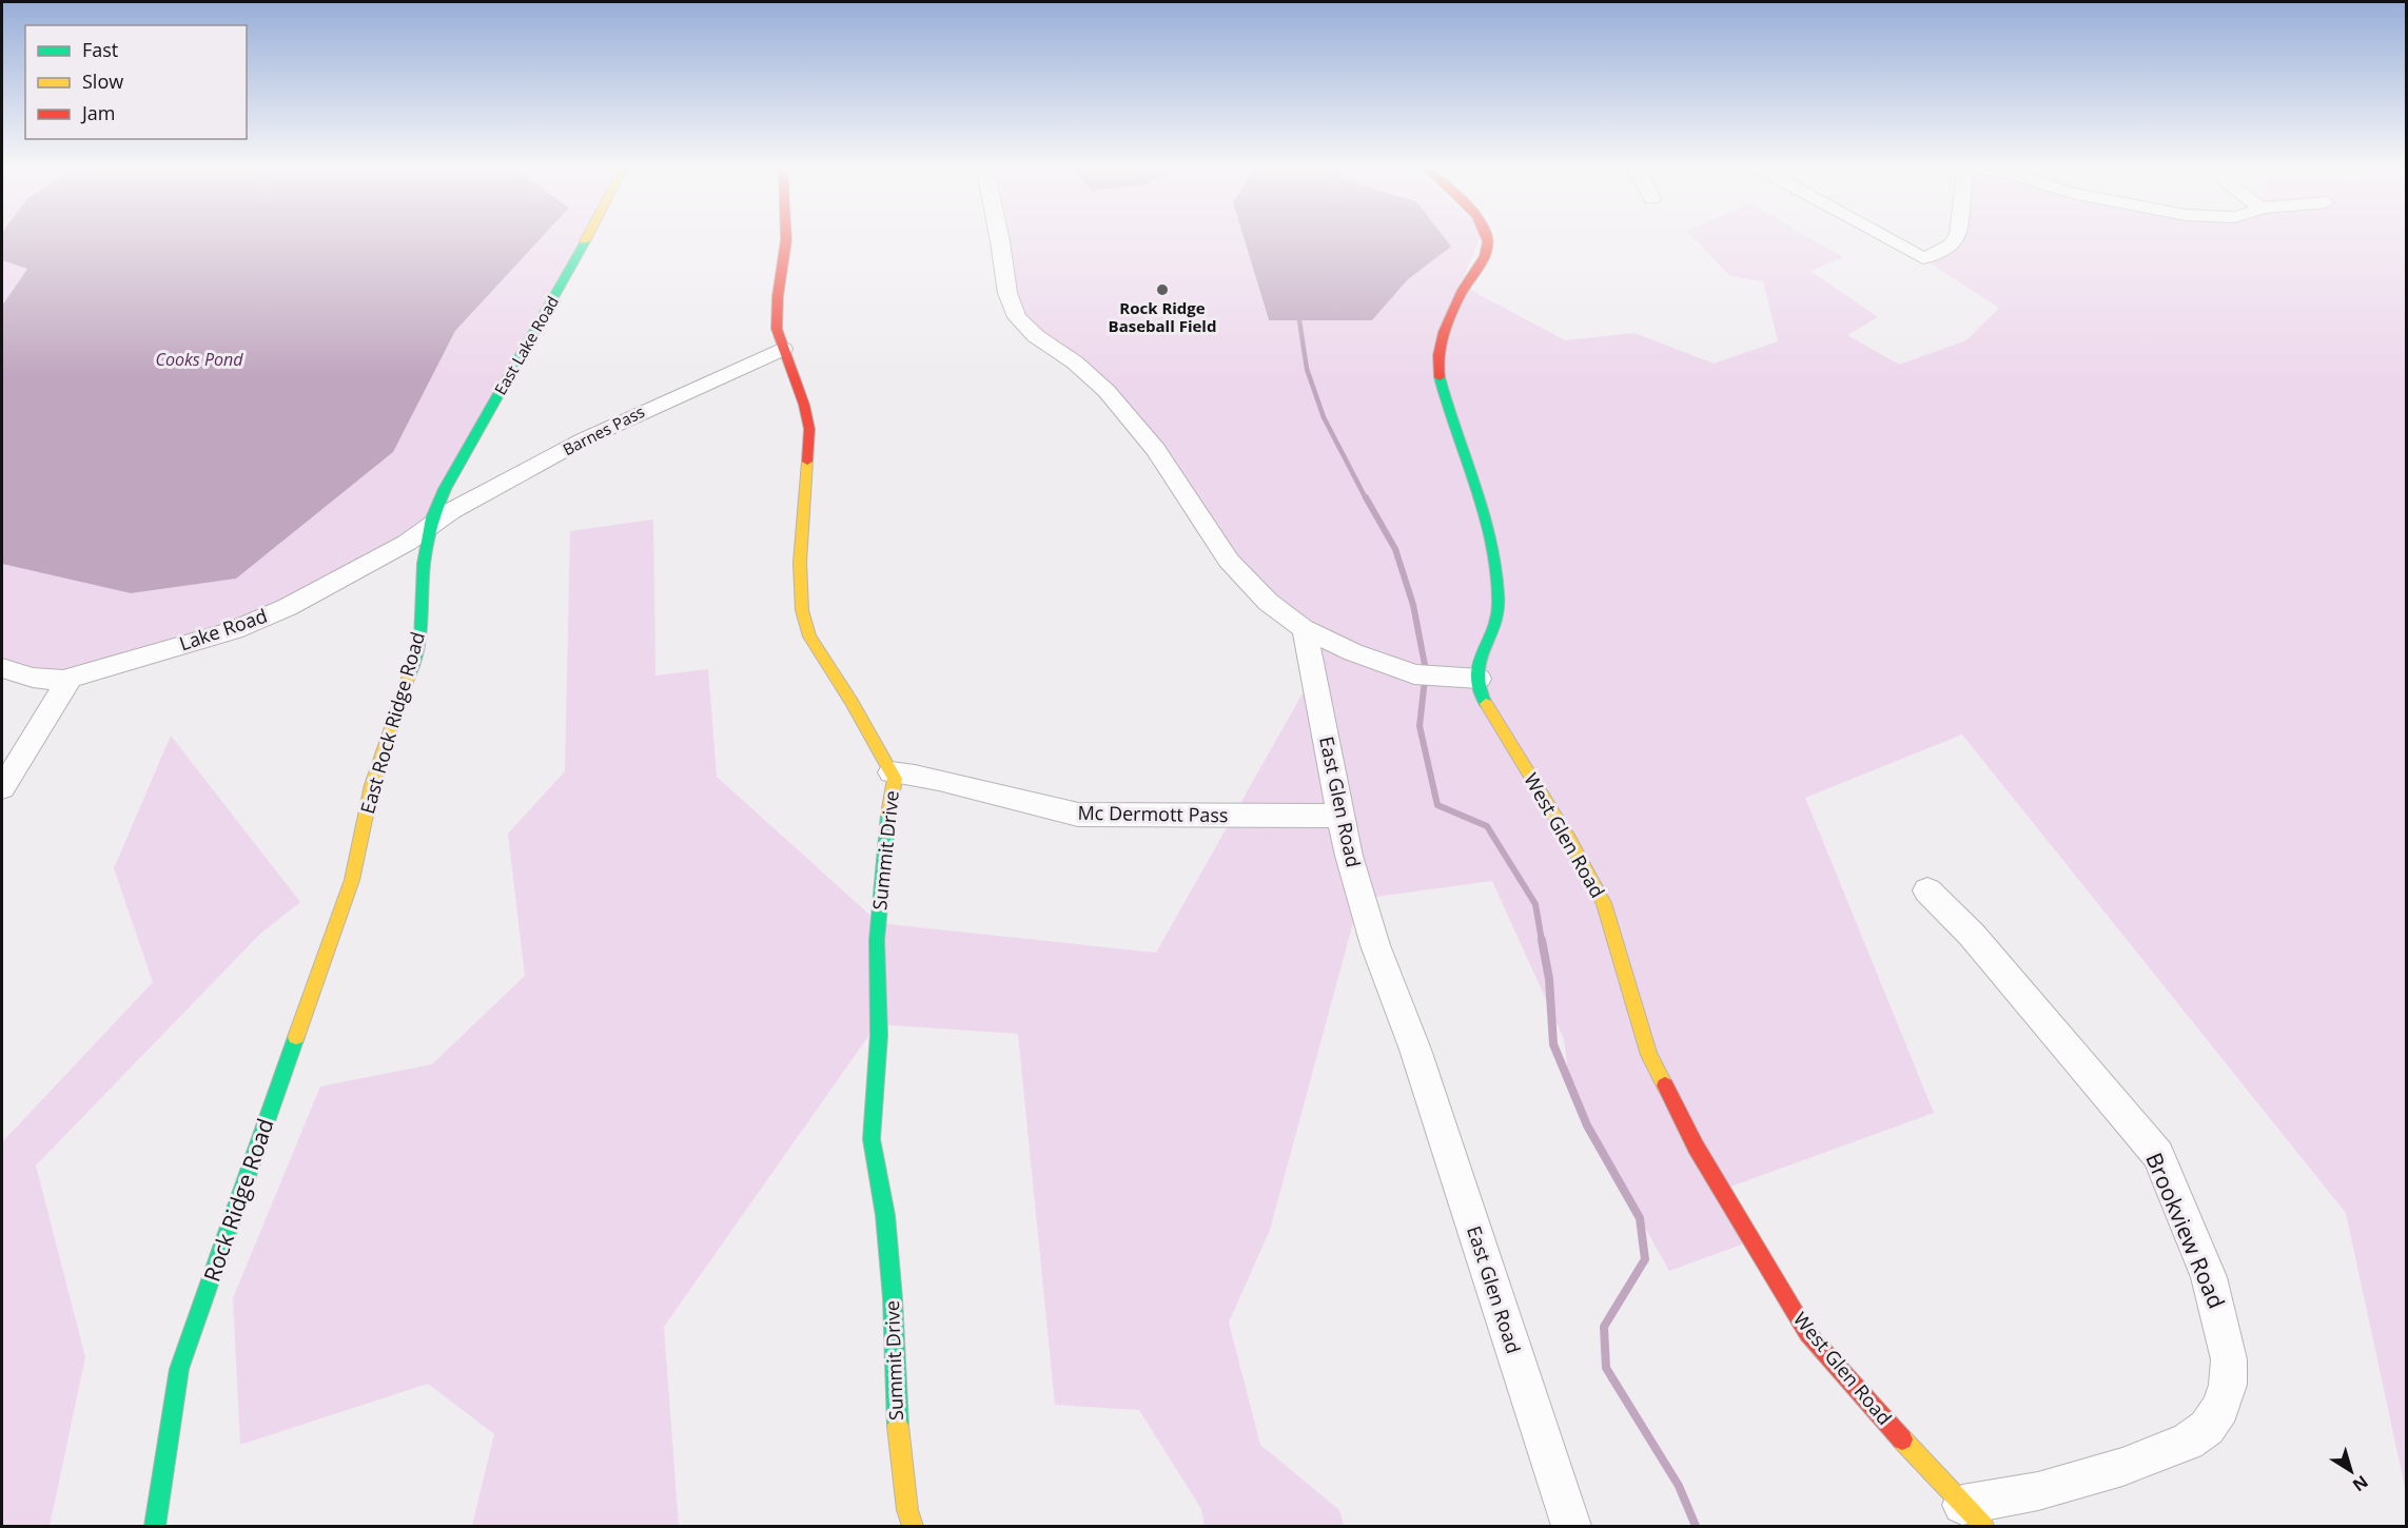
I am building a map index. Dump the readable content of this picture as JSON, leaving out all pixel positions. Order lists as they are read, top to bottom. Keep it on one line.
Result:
{"streets":{"street":["East Lake Road","Barnes Pass","Lake Road","East Rock Ridge Road","East Glen Road","Mc Dermott Pass","West Glen Road","Summit Drive","Rock Ridge Road","Brookview Road"]},"crossings":[["East Lake Road","Barnes Pass"],["East Lake Road","Lake Road"],["East Lake Road","East Rock Ridge Road"],["Barnes Pass","Lake Road"],["Barnes Pass","East Rock Ridge Road"],["Barnes Pass","Summit Drive"],["Lake Road","East Rock Ridge Road"],["East Rock Ridge Road","Rock Ridge Road"],["East Glen Road","Mc Dermott Pass"],["Mc Dermott Pass","Summit Drive"],["West Glen Road","Brookview Road"]],"water":["Cooks Pond"],"places":["Rock Ridge Baseball Field"],"legend":["Fast","Slow","Jam"],"north":"bottom right"}
